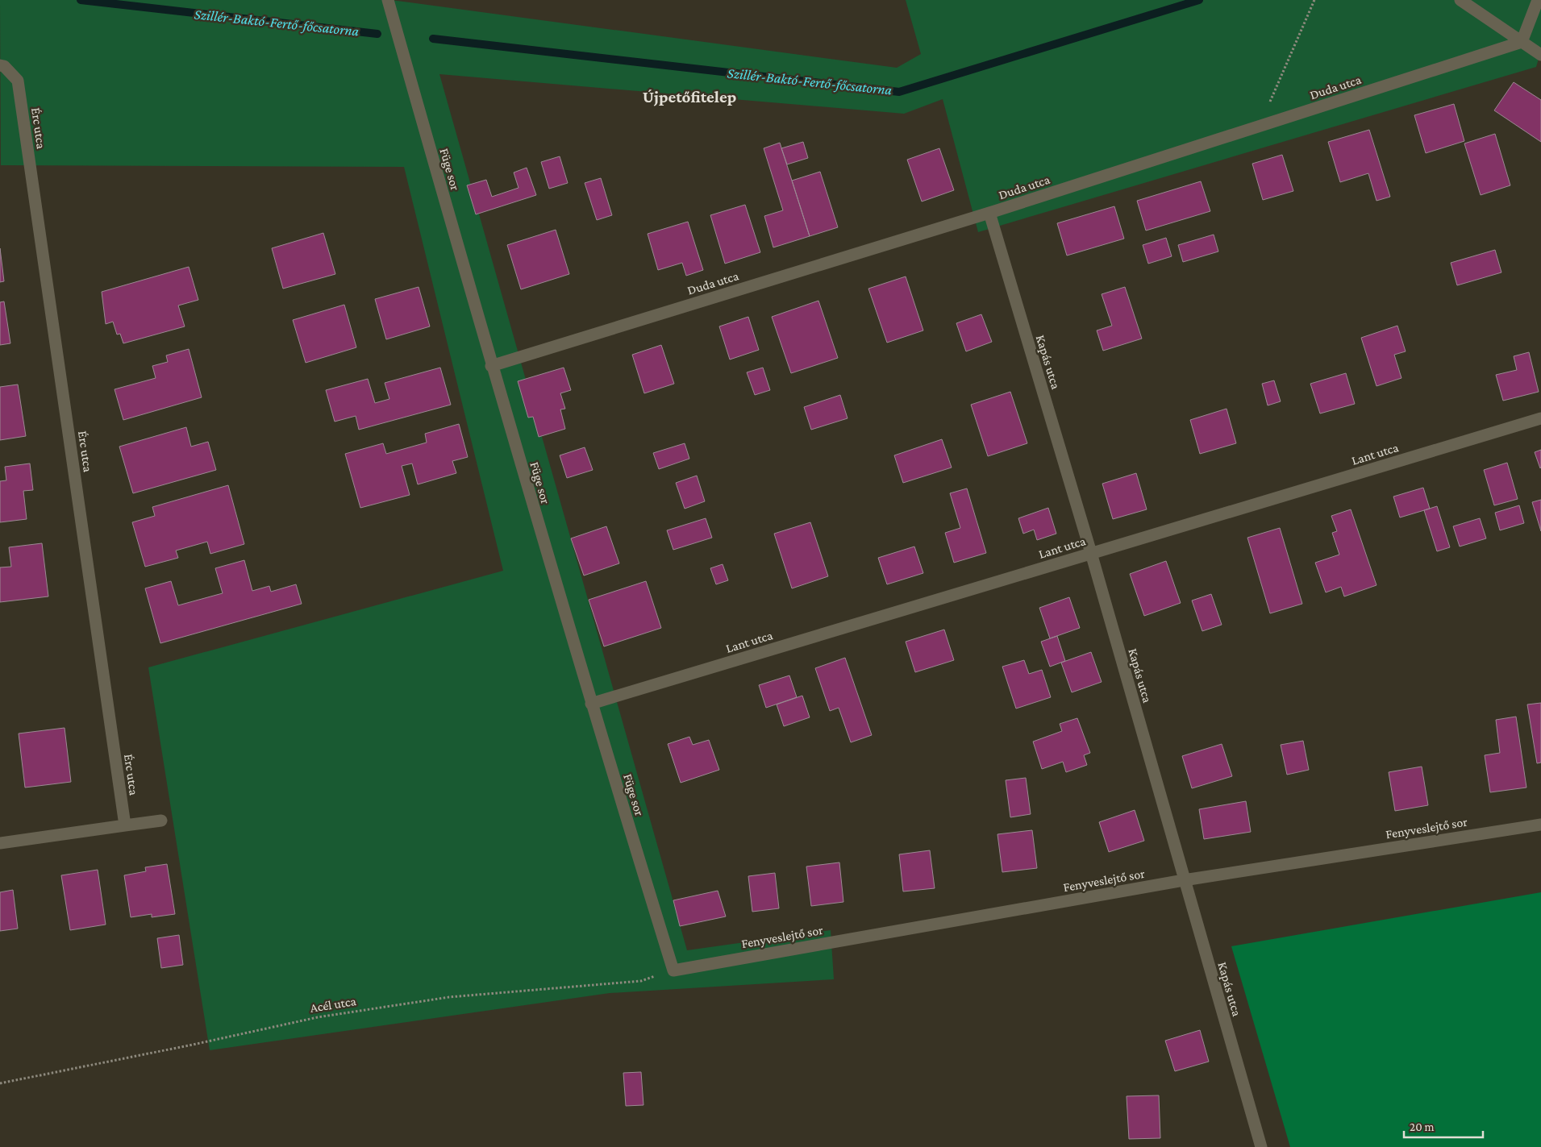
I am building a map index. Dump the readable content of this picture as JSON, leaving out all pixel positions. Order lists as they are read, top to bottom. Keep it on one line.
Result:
{"streets":{"street":["Duda utca","Érc utca","Füge sor","Kapás utca","Lant utca","Fenyveslejtő sor"],"path":["Acél utca"]},"crossings":[["Duda utca","Füge sor"],["Duda utca","Kapás utca"],["Füge sor","Lant utca"],["Füge sor","Fenyveslejtő sor"],["Füge sor","Acél utca"],["Kapás utca","Lant utca"],["Kapás utca","Fenyveslejtő sor"],["Fenyveslejtő sor","Acél utca"]],"districts":["Újpetőfitelep"],"water":["Szillér-Baktó-Fertő-főcsatorna"],"scale_bar":"20 m"}
